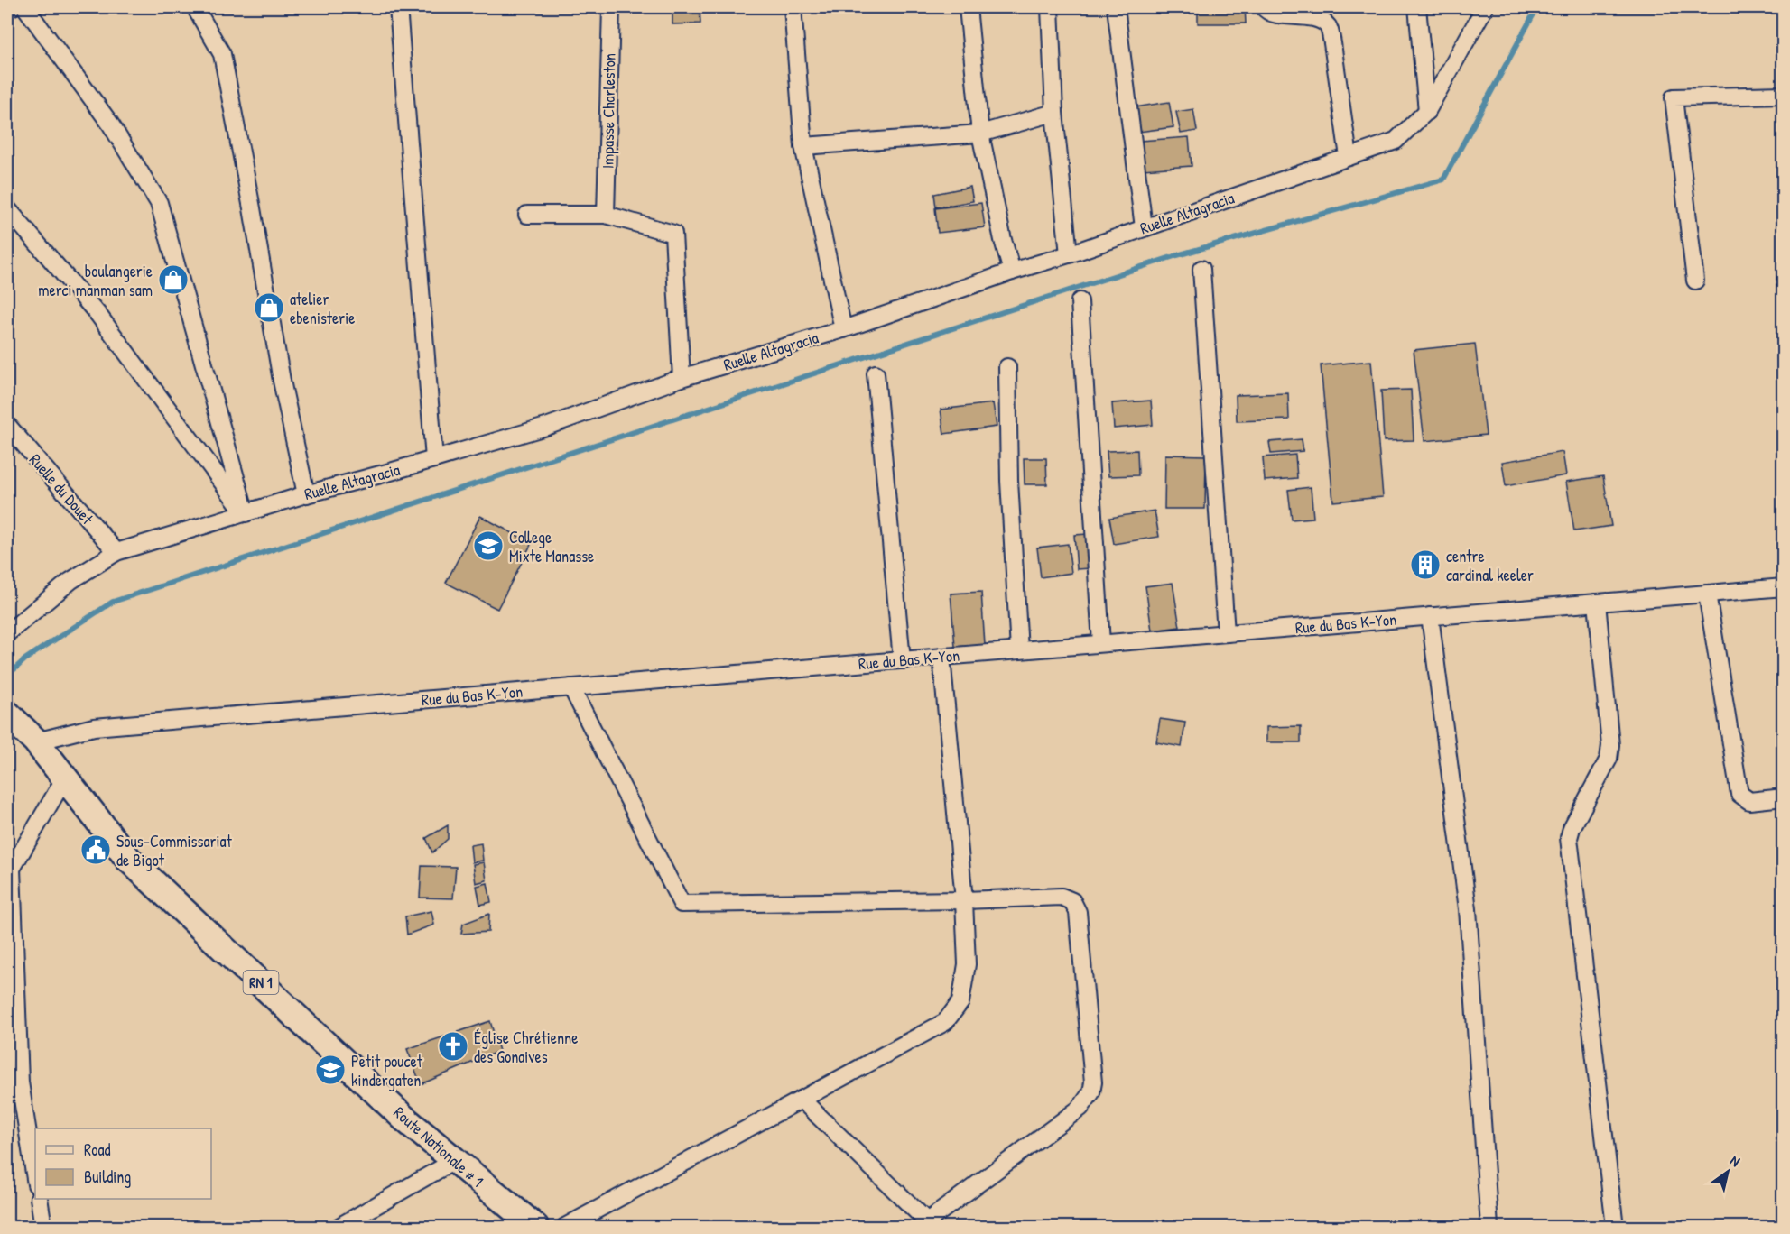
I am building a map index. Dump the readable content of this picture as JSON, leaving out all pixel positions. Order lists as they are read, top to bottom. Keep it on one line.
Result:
{"streets":{"main road":["RN 1","Route Nationale # 1"],"street":["Impasse Charleston","Ruelle Altagracia","Ruelle du Douet","Rue du Bas K-Yon"]},"crossings":[["Ruelle Altagracia","Ruelle du Douet"],["Rue du Bas K-Yon","Route Nationale # 1"]],"places":{"shop":["boulangerie merci manman sam","atelier ebenisterie"],"school or university":["College Mixte Manasse","Petit poucet kindergaten"],"building":["centre cardinal keeler"],"public building":["Sous-Commissariat de Bigot"],"church":["Église Chrétienne des Gonaives"]},"legend":["Road","Building"],"north":"top right"}
